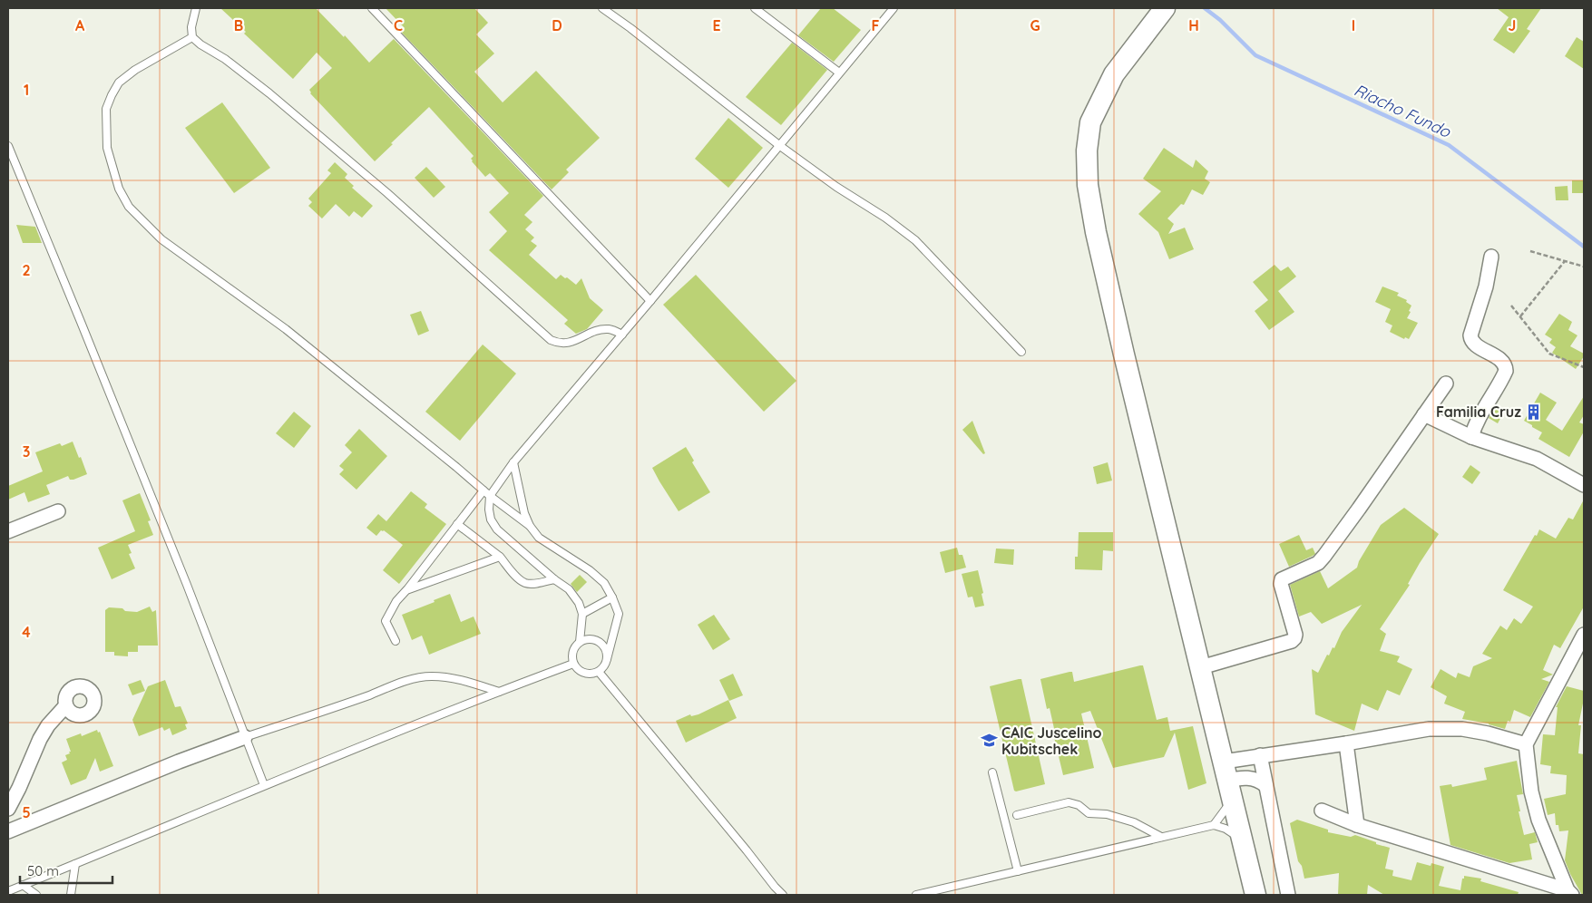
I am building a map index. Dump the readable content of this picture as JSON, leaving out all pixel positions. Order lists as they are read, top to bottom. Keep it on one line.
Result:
{"water":["Riacho Fundo"],"places":{"building":["Familia Cruz"],"school or university":["CAIC Juscelino Kubitschek"]},"scale_bar":"50 m","grid":{"columns":["A","B","C","D","E","F","G","H","I","J"],"rows":["1","2","3","4","5"]}}
